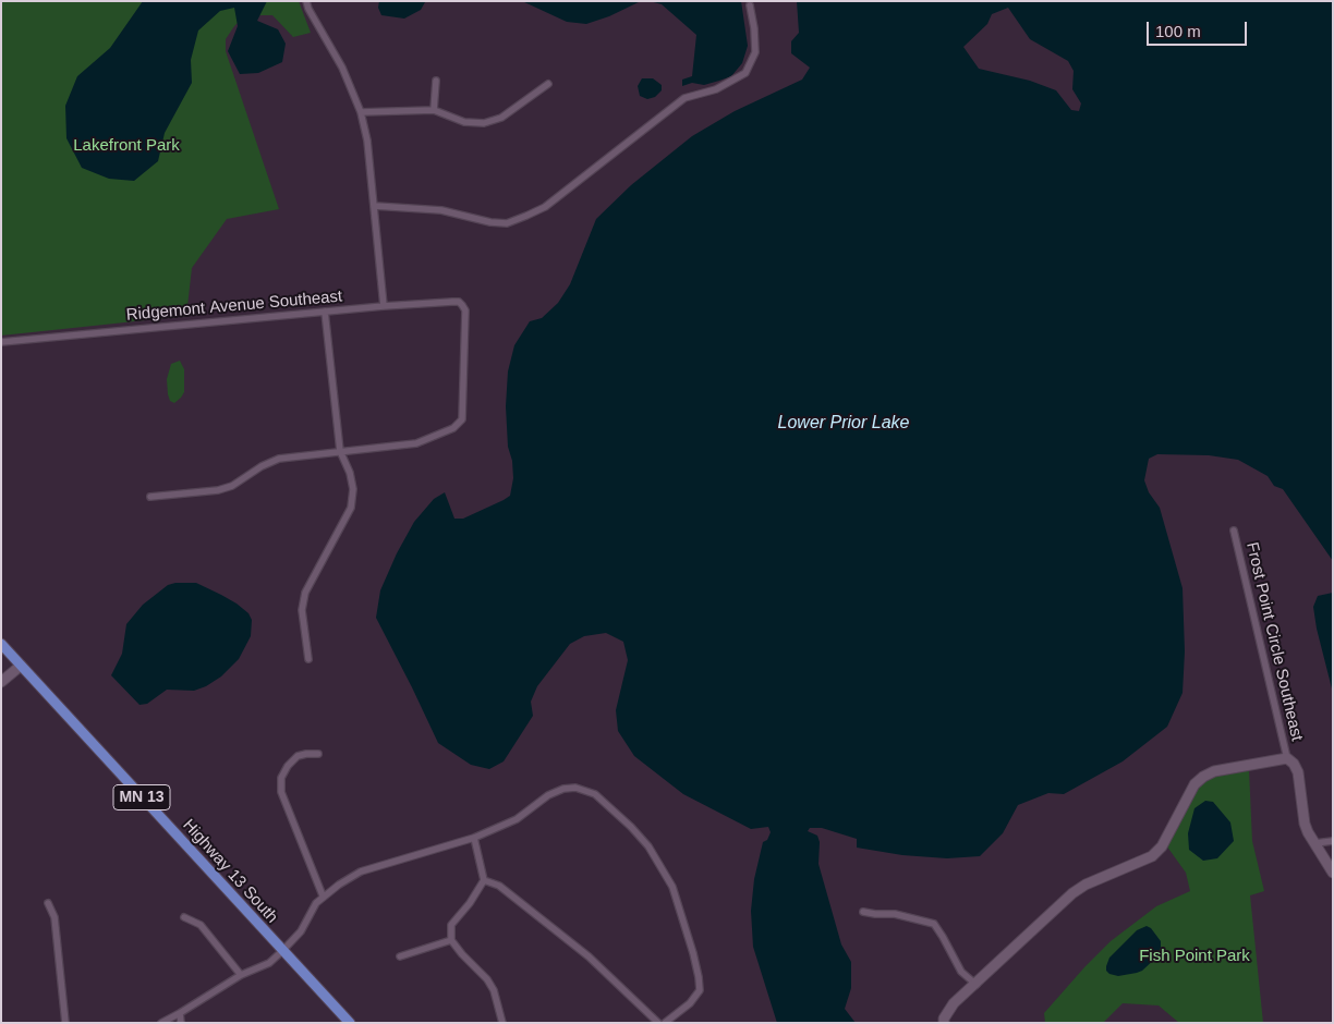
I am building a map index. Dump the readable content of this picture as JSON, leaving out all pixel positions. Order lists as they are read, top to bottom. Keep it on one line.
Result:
{"streets":{"main road":["MN 13","Highway 13 South"],"street":["Ridgemont Avenue Southeast","Frost Point Circle Southeast"]},"water":["Lower Prior Lake"],"parks":["Lakefront Park","Fish Point Park"],"scale_bar":"100 m"}
